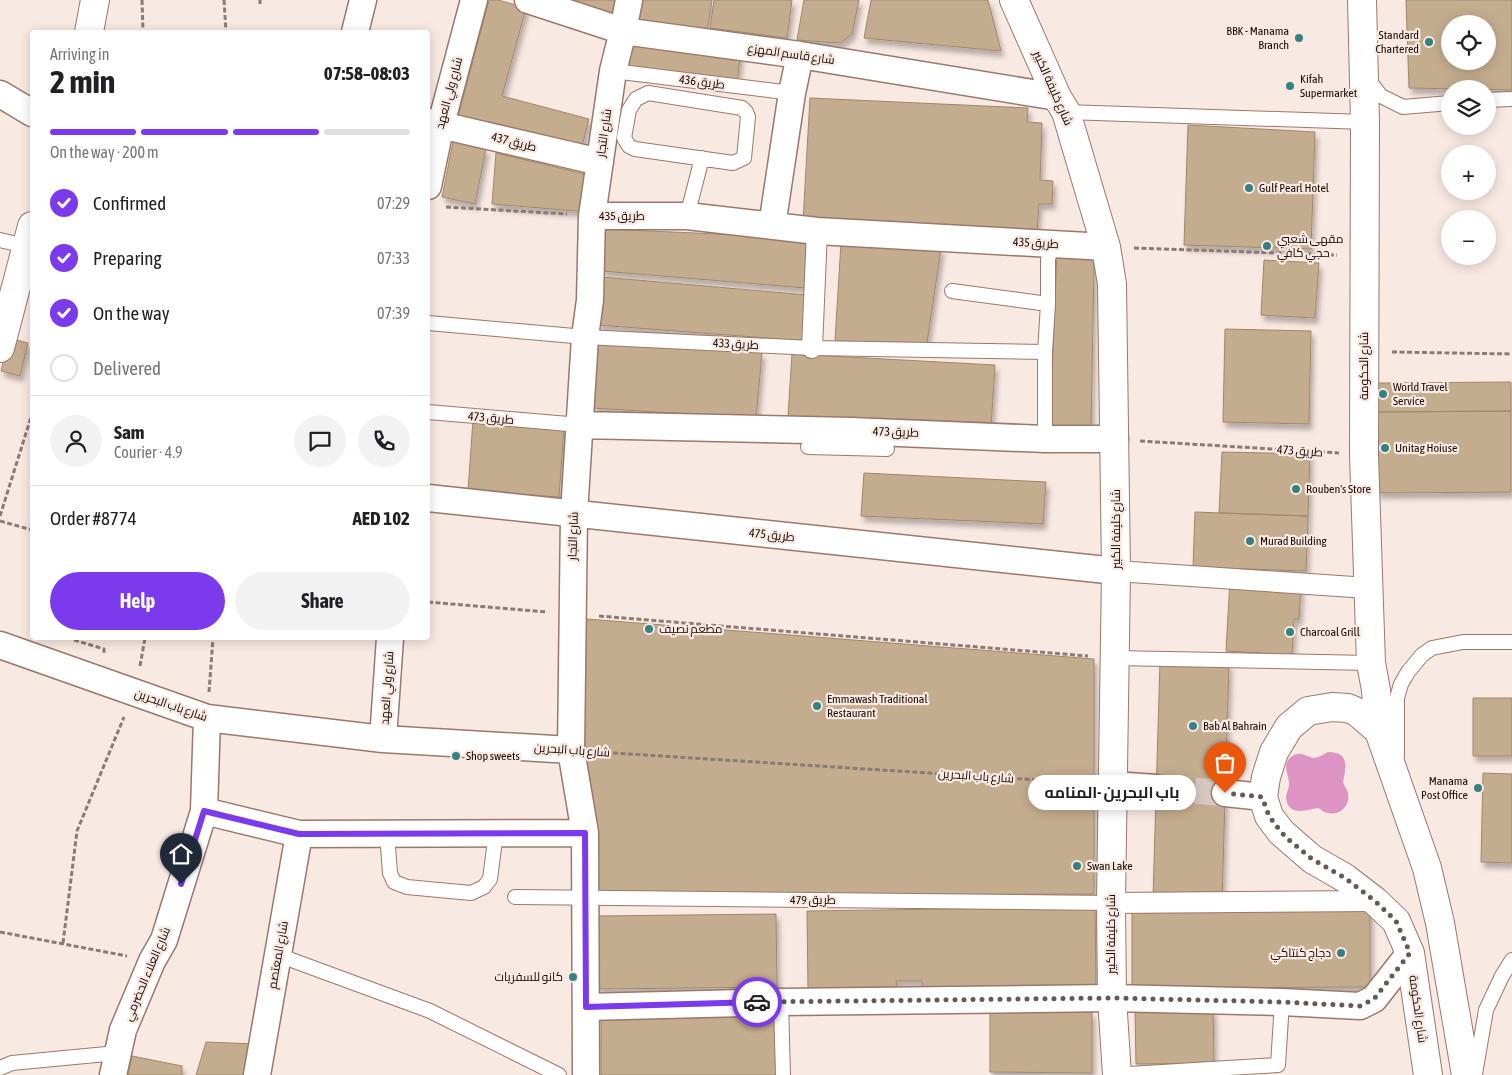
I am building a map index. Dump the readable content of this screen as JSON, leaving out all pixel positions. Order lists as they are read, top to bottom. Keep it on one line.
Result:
{"streets":{"main road":["شارع خليفة الكبير","شارع الحكومة"],"street":["شارع قاسم المهزع","شارع ولي العهد","شارع التجار","طريق 437","طريق 435","طريق 473","طريق 475","شارع باب البحرين","شارع المعتصم","شارع العلاء الحضرمي"],"lane":["طريق 436","طريق 433","طريق 479"]},"crossings":[["شارع قاسم المهزع","شارع خليفة الكبير"],["شارع قاسم المهزع","شارع التجار"],["طريق 436","شارع التجار"],["شارع خليفة الكبير","طريق 435"],["شارع خليفة الكبير","طريق 473"],["شارع خليفة الكبير","طريق 475"],["شارع خليفة الكبير","شارع باب البحرين"],["شارع خليفة الكبير","طريق 479"],["شارع ولي العهد","طريق 437"],["شارع ولي العهد","طريق 435"],["شارع ولي العهد","شارع باب البحرين"],["شارع التجار","طريق 437"],["شارع التجار","طريق 435"],["شارع التجار","طريق 433"],["شارع التجار","طريق 473"],["شارع التجار","طريق 475"],["شارع التجار","شارع باب البحرين"],["شارع التجار","طريق 479"],["شارع الحكومة","طريق 473"],["شارع باب البحرين","شارع العلاء الحضرمي"]],"places":["BBK - Manama Branch","Standard Chartered","Kifah Supermarket","Gulf Pearl Hotel","مقهى شعبي حجي كافي","World Travel Service","Unitag Hoiuse","Rouben's Store","Murad Building","مطعم نصيف","Charcoal Grill","Emmawash Traditional Restaurant","Bab Al Bahrain","Shop sweets","Manama Post Office","باب البحرين -المنامه","Swan Lake","دجاج كنتاكي","كانو للسفريات"],"page":{"map_buttons":["+","−"],"heading":["2 min","Arriving in","07:58–08:03"],"panel":["Sam","Courier · 4.9","Order #8774","AED 102"],"bar":"On the way · 200 m","list":[["Confirmed","07:29"],["Preparing","07:33"],["On the way","07:39"],"Delivered"],"buttons":["Help","Share"],"bubble":"باب البحرين -المنامه"}}
